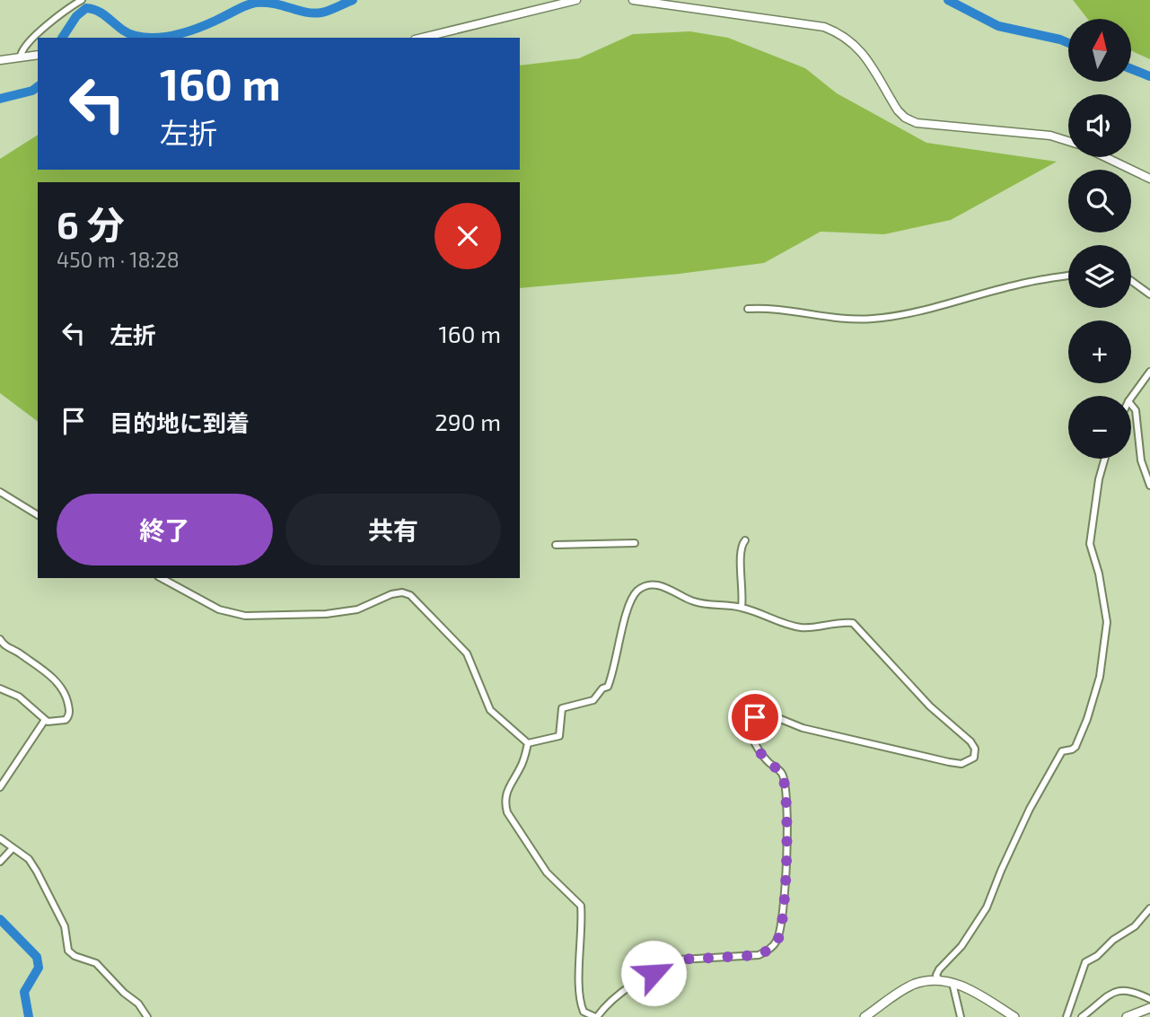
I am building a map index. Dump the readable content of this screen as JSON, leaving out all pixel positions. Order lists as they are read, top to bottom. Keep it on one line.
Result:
{"north":"top","page":{"map_buttons":["+","−"],"turn":["160 m","左折"],"heading":["6 分","450 m · 18:28"],"list":[{"name":"左折","value":"160 m"},{"name":"目的地に到着","value":"290 m"}],"buttons":["終了","共有"]}}
